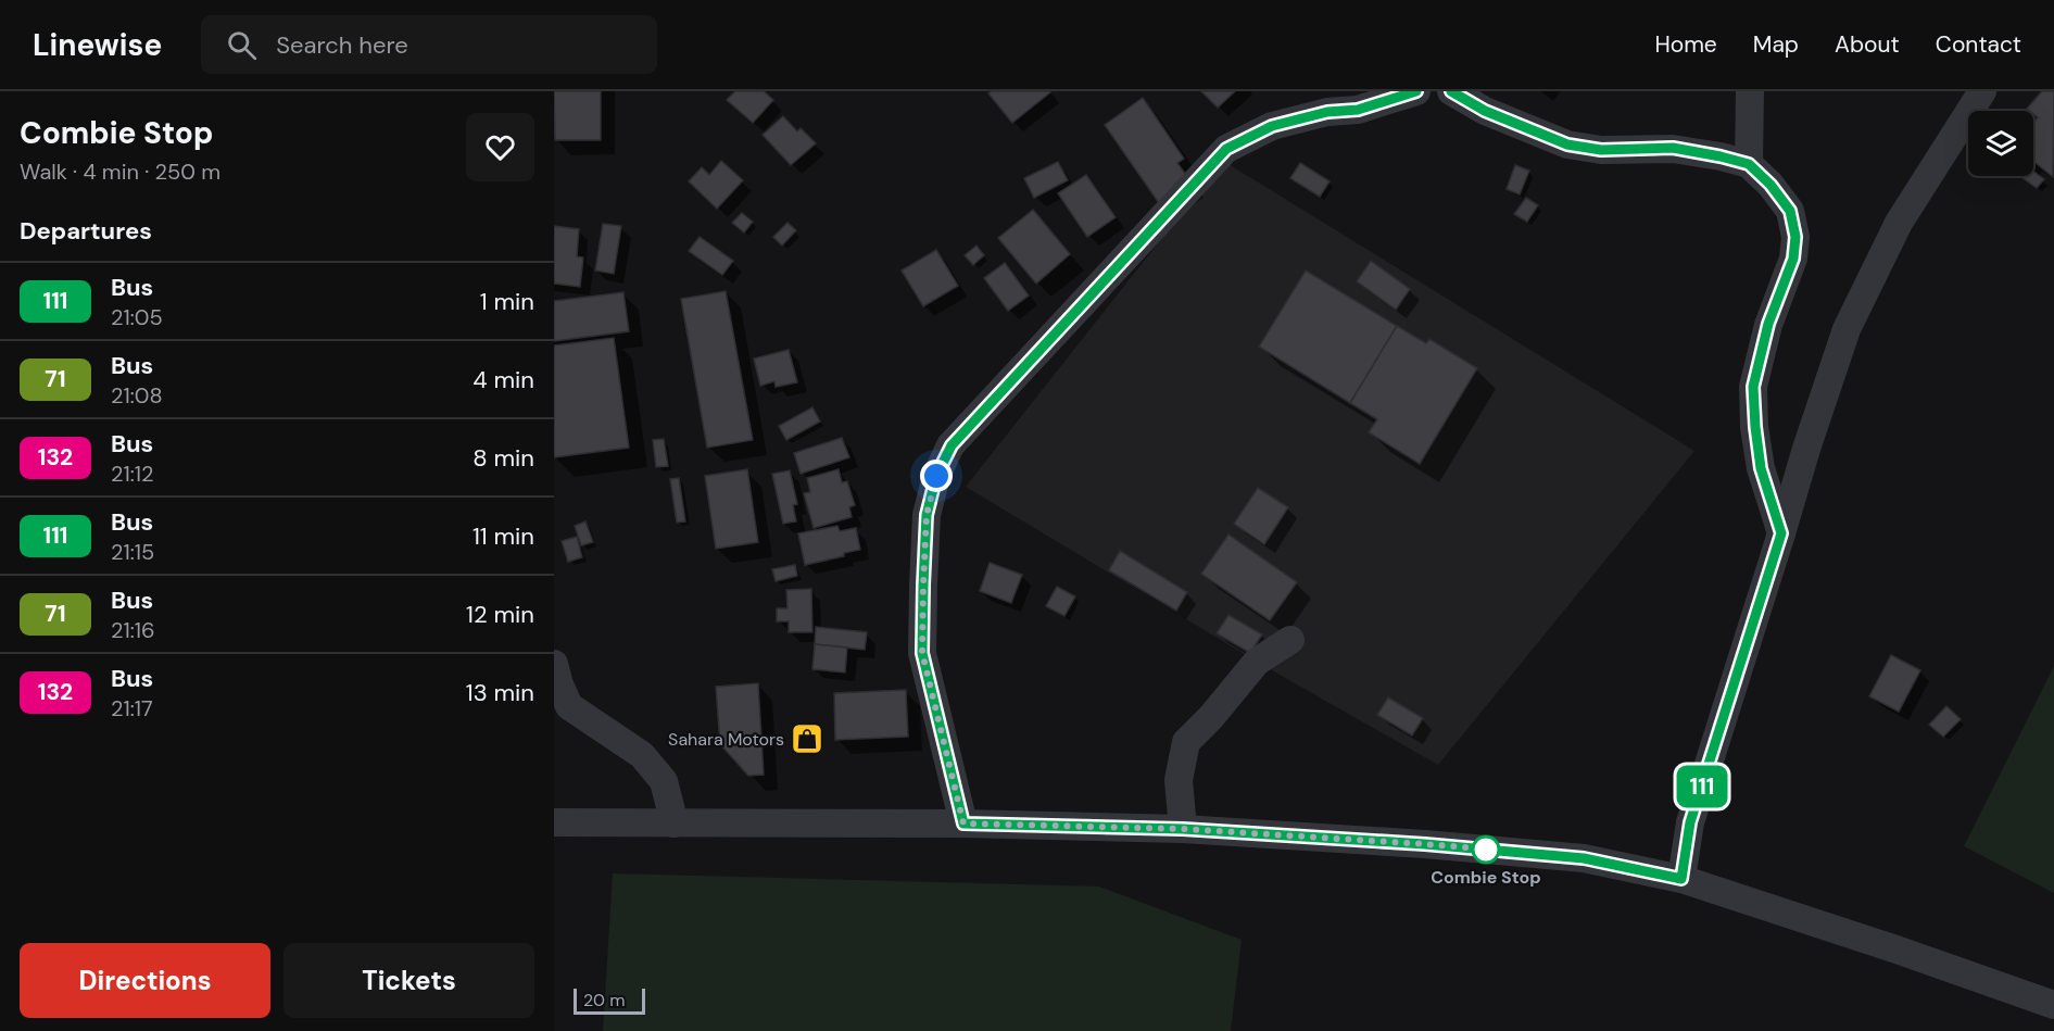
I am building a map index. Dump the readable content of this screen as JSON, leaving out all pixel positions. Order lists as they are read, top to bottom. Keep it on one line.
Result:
{"places":{"shop":["Sahara Motors"],"other":["Combie Stop"]},"lines":["bus line 111"],"scale_bar":"20 m","page":{"header":"Linewise","search":"Search here","nav":["Home","Map","About","Contact"],"heading":[["Combie Stop","Walk · 4 min · 250 m"],"Departures"],"on_map":"111","list":[{"mark":"111","name":"Bus","note":"21:05","value":"1 min"},{"mark":"71","name":"Bus","note":"21:08","value":"4 min"},{"mark":"132","name":"Bus","note":"21:12","value":"8 min"},{"mark":"111","name":"Bus","note":"21:15","value":"11 min"},{"mark":"71","name":"Bus","note":"21:16","value":"12 min"},{"mark":"132","name":"Bus","note":"21:17","value":"13 min"}],"buttons":["Directions","Tickets"],"scale":"20 m"}}
